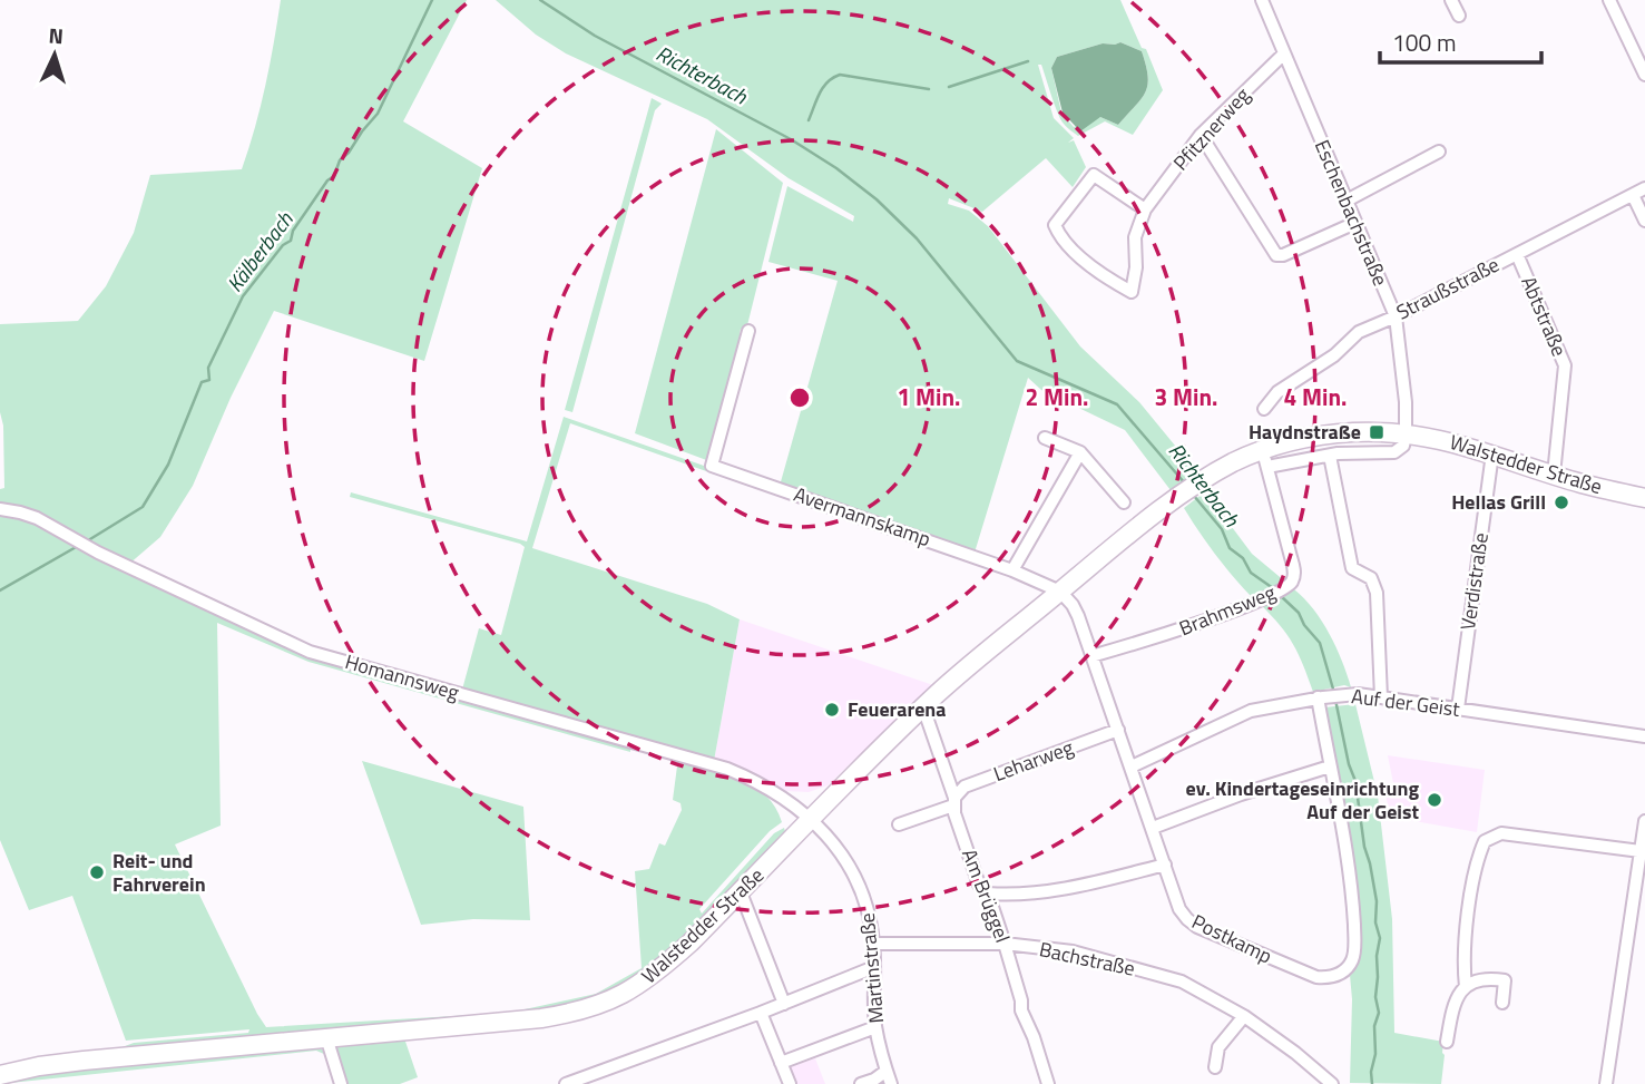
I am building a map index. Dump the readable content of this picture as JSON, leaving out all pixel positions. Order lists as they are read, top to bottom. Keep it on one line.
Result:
{"streets":{"main road":["Walstedder Straße"],"street":["Pfitznerweg","Eschenbachstraße","Straußstraße","Abtstraße","Avermannskamp","Verdistraße","Brahmsweg","Homannsweg","Auf der Geist","Leharweg","Am Brüggel","Postkamp","Bachstraße","Martinstraße"]},"crossings":[["Pfitznerweg","Eschenbachstraße"],["Eschenbachstraße","Straußstraße"],["Eschenbachstraße","Walstedder Straße"],["Straußstraße","Abtstraße"],["Abtstraße","Walstedder Straße"],["Walstedder Straße","Avermannskamp"],["Walstedder Straße","Verdistraße"],["Walstedder Straße","Brahmsweg"],["Walstedder Straße","Homannsweg"],["Walstedder Straße","Am Brüggel"],["Walstedder Straße","Postkamp"],["Walstedder Straße","Martinstraße"],["Avermannskamp","Postkamp"],["Verdistraße","Auf der Geist"],["Brahmsweg","Postkamp"],["Homannsweg","Martinstraße"],["Auf der Geist","Postkamp"],["Leharweg","Am Brüggel"],["Leharweg","Postkamp"],["Am Brüggel","Bachstraße"],["Bachstraße","Martinstraße"]],"water":["Richterbach","Kälberbach"],"places":{"transit":["Haydnstraße"],"other":["Hellas Grill","Feuerarena","ev. Kindertageseinrichtung Auf der Geist","Reit- und Fahrverein"]},"scale_bar":"100 m","north":"top","rings":["1 Min.","2 Min.","3 Min.","4 Min."]}
